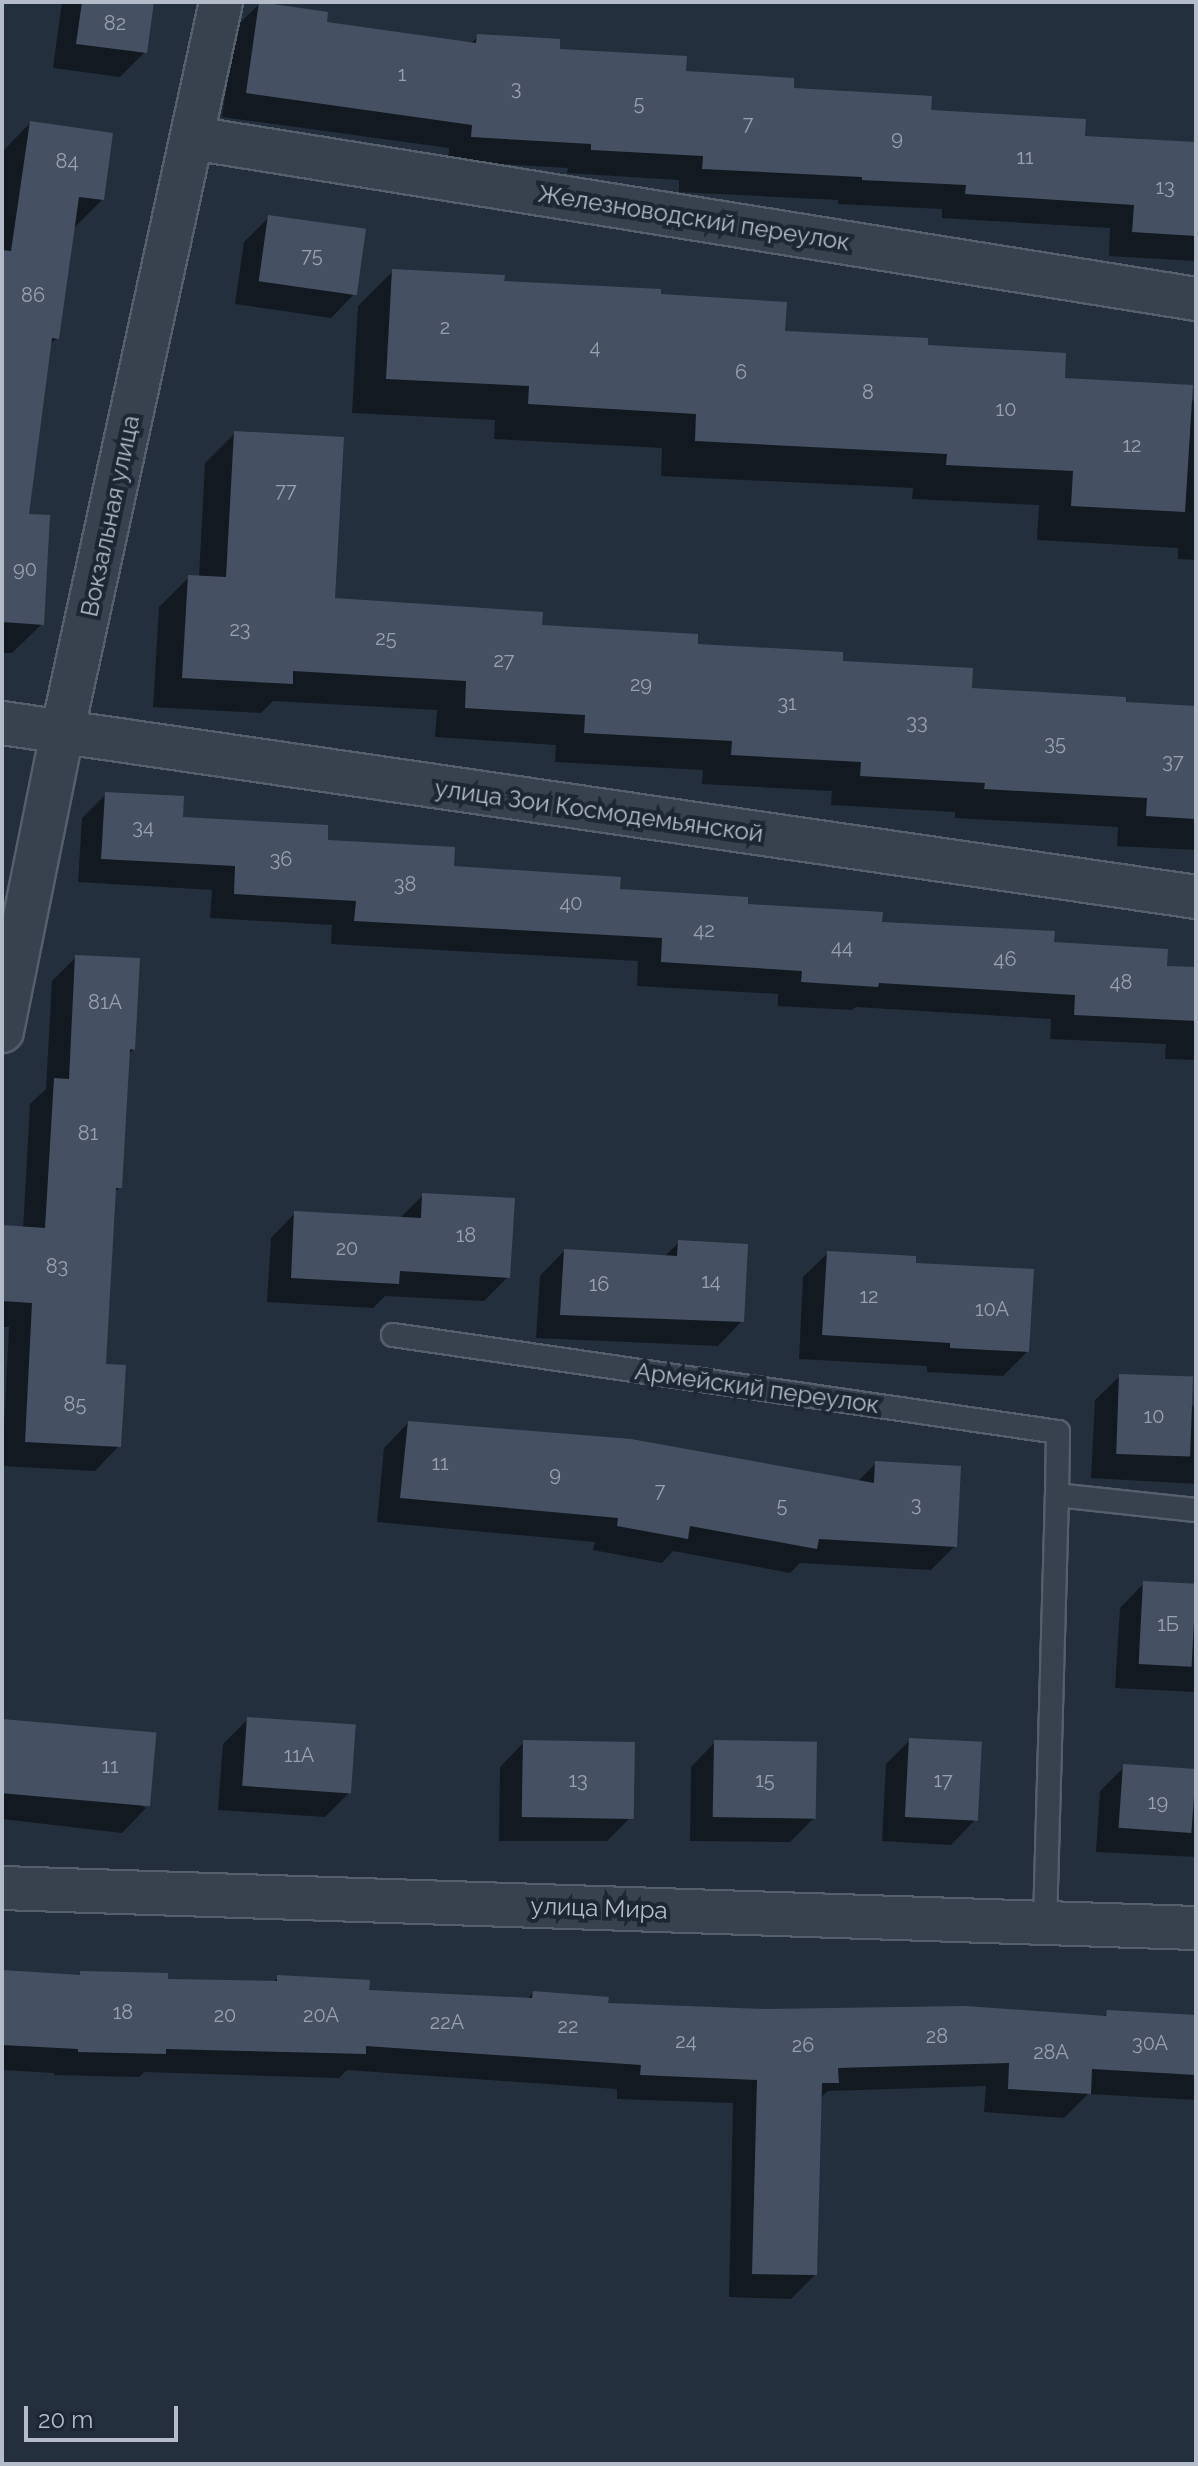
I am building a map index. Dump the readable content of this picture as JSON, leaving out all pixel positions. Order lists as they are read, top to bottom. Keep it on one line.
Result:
{"streets":{"street":["Железноводский переулок","Вокзальная улица","улица Зои Космодемьянской","улица Мира"],"lane":["Армейский переулок"]},"crossings":[["Железноводский переулок","Вокзальная улица"],["Вокзальная улица","улица Зои Космодемьянской"],["Армейский переулок","улица Мира"]],"house_numbers":["82","1","3","5","7","9","11","84","13","75","86","2","4","6","8","10","12","77","90","23","25","27","29","31","33","35","37","34","36","38","40","42","44","46","48","81А","81","18","20","83","14","16","12","10А","85","10","11","9","7","3","5","1Б","11А","11","13","15","17","19","18","20","20А","22А","22","28","24","30А","26","28А"],"scale_bar":"20 m"}
